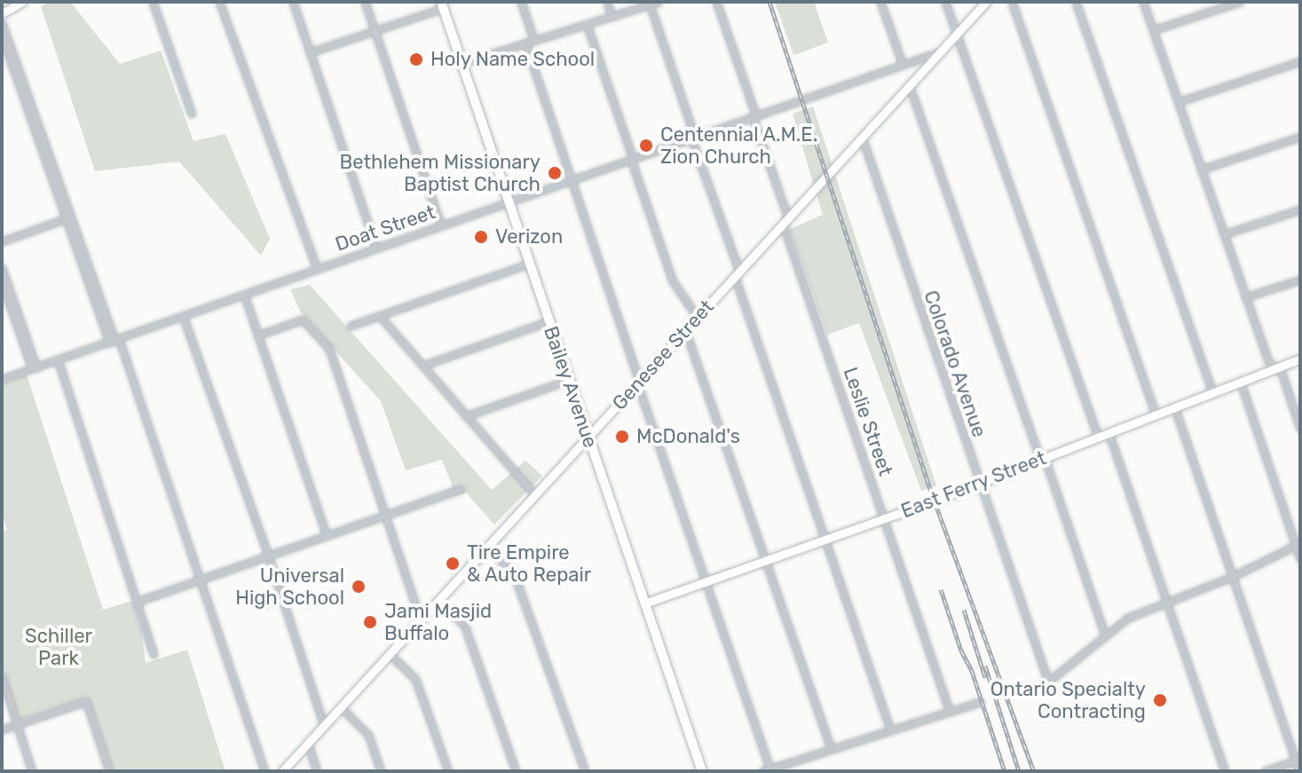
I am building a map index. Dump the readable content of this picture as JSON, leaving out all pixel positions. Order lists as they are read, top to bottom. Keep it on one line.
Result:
{"streets":{"main road":["Genesee Street","Bailey Avenue","East Ferry Street"],"street":["Doat Street","Colorado Avenue","Leslie Street"]},"crossings":[["Doat Street","Genesee Street"],["Doat Street","Bailey Avenue"],["Doat Street","Leslie Street"],["Genesee Street","Colorado Avenue"],["Genesee Street","Bailey Avenue"],["Genesee Street","Leslie Street"],["Colorado Avenue","East Ferry Street"],["Bailey Avenue","East Ferry Street"],["Leslie Street","East Ferry Street"]],"parks":["Schiller Park"],"places":["Holy Name School","Centennial A.M.E. Zion Church","Bethlehem Missionary Baptist Church","Verizon","McDonald's","Tire Empire & Auto Repair","Universal High School","Jami Masjid Buffalo","Ontario Specialty Contracting"]}
